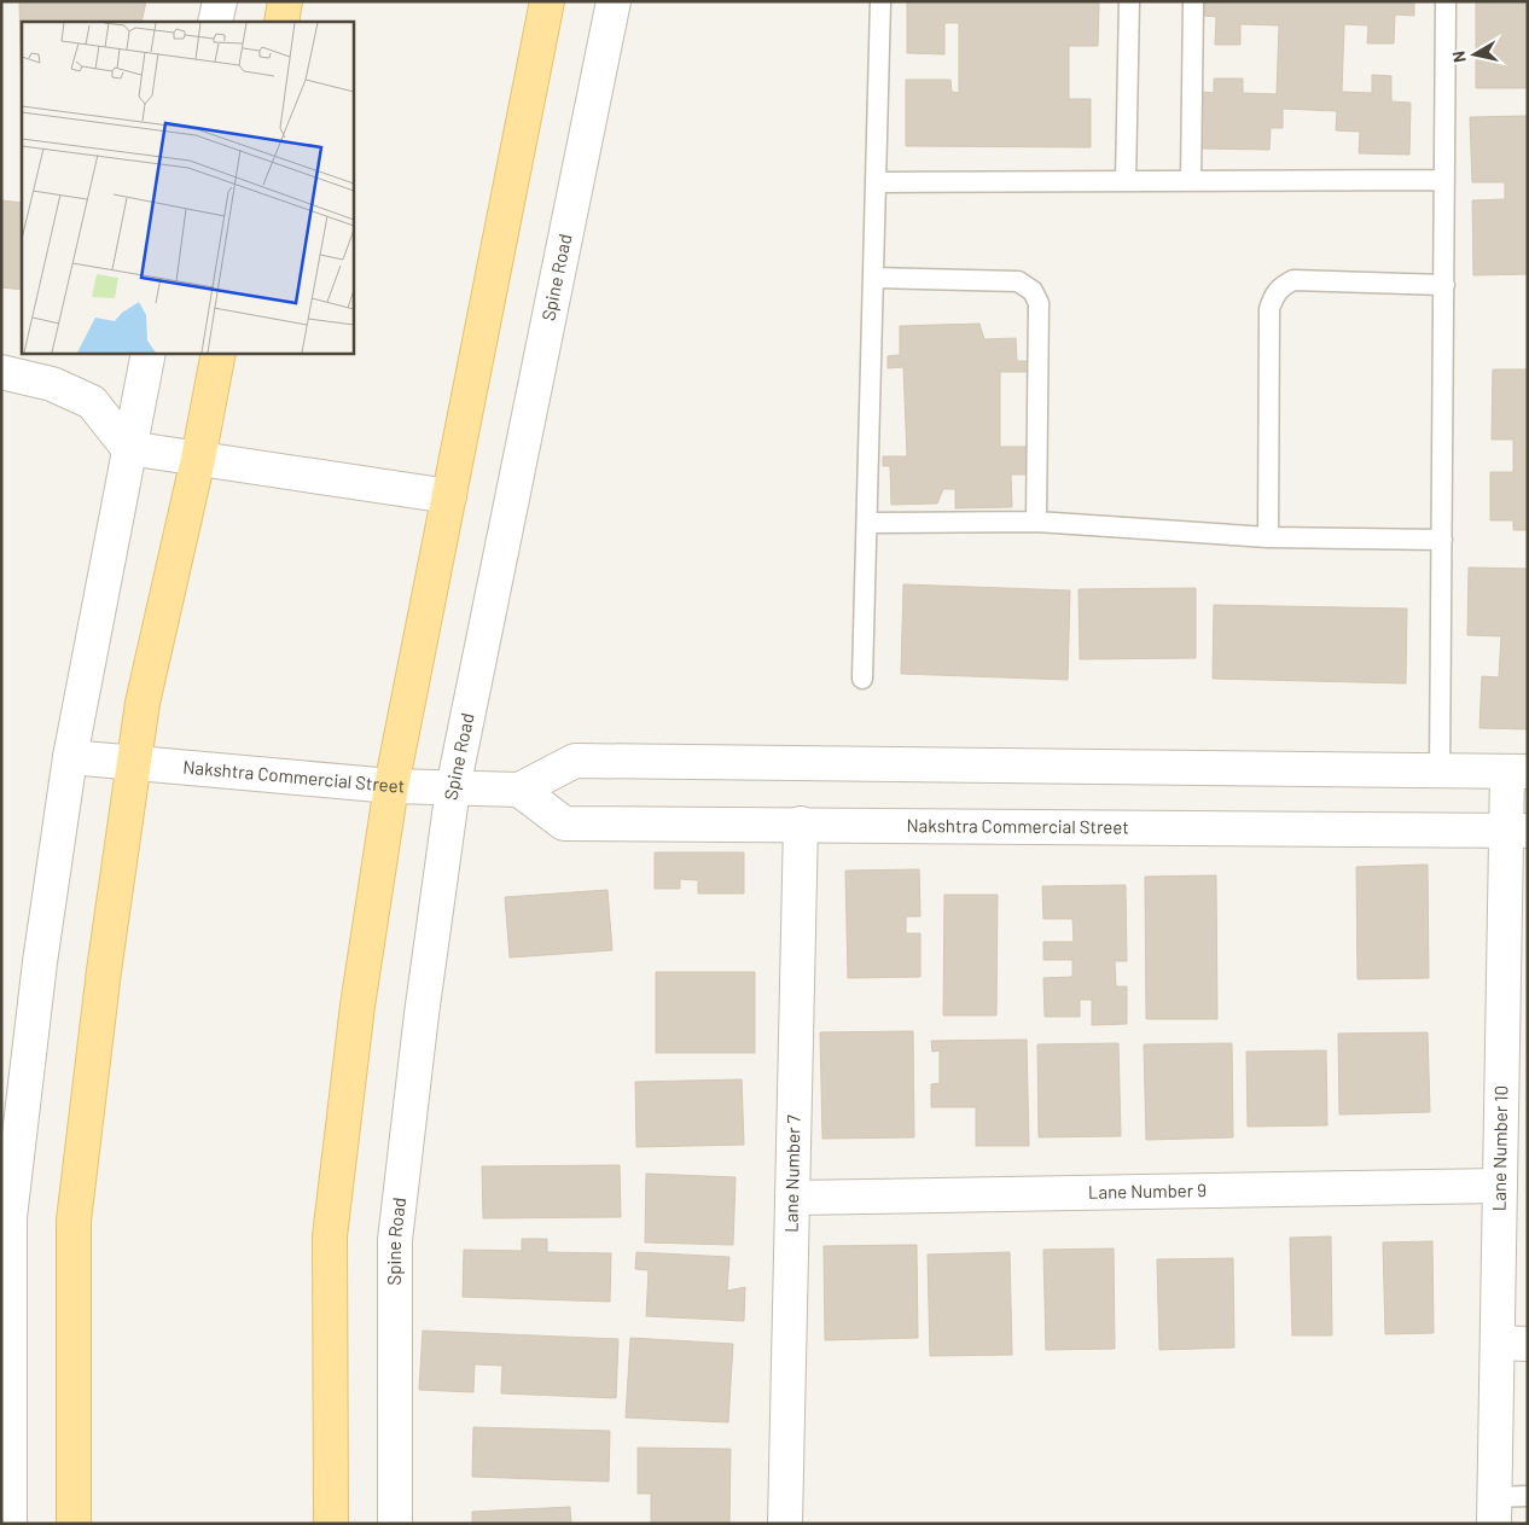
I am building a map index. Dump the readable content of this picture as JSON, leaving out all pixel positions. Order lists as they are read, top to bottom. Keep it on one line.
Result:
{"streets":{"street":["Spine Road","Nakshtra Commercial Street","Lane Number 10","Lane Number 7","Lane Number 9"]},"crossings":[["Spine Road","Nakshtra Commercial Street"],["Nakshtra Commercial Street","Lane Number 10"],["Nakshtra Commercial Street","Lane Number 7"],["Lane Number 10","Lane Number 9"],["Lane Number 7","Lane Number 9"]],"north":"left"}
